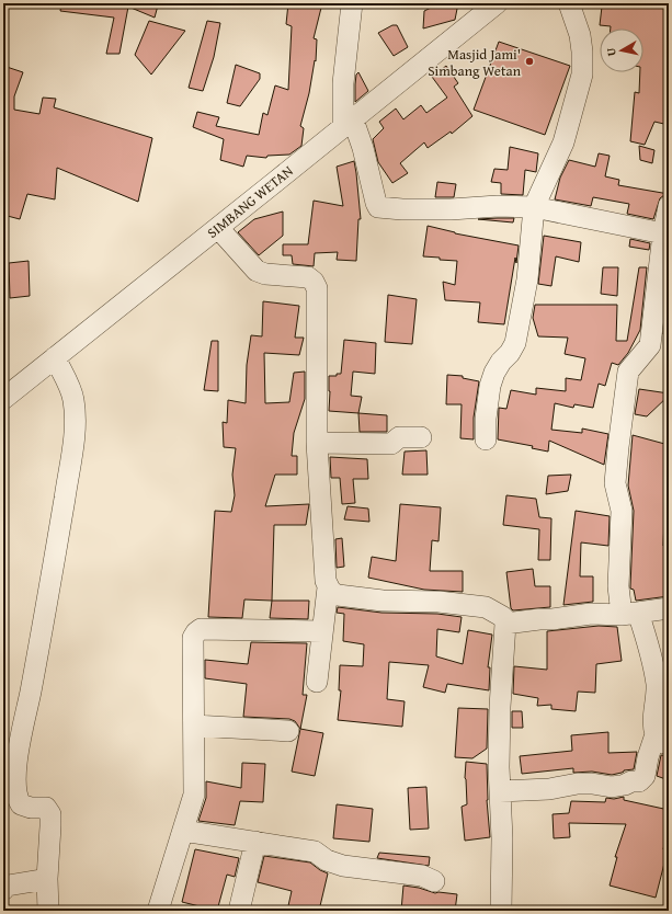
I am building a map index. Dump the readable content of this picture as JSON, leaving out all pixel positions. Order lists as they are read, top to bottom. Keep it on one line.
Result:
{"streets":{"street":["SIMBANG WETAN"]},"places":["Masjid Jami' Simbang Wetan"],"north":"left"}
